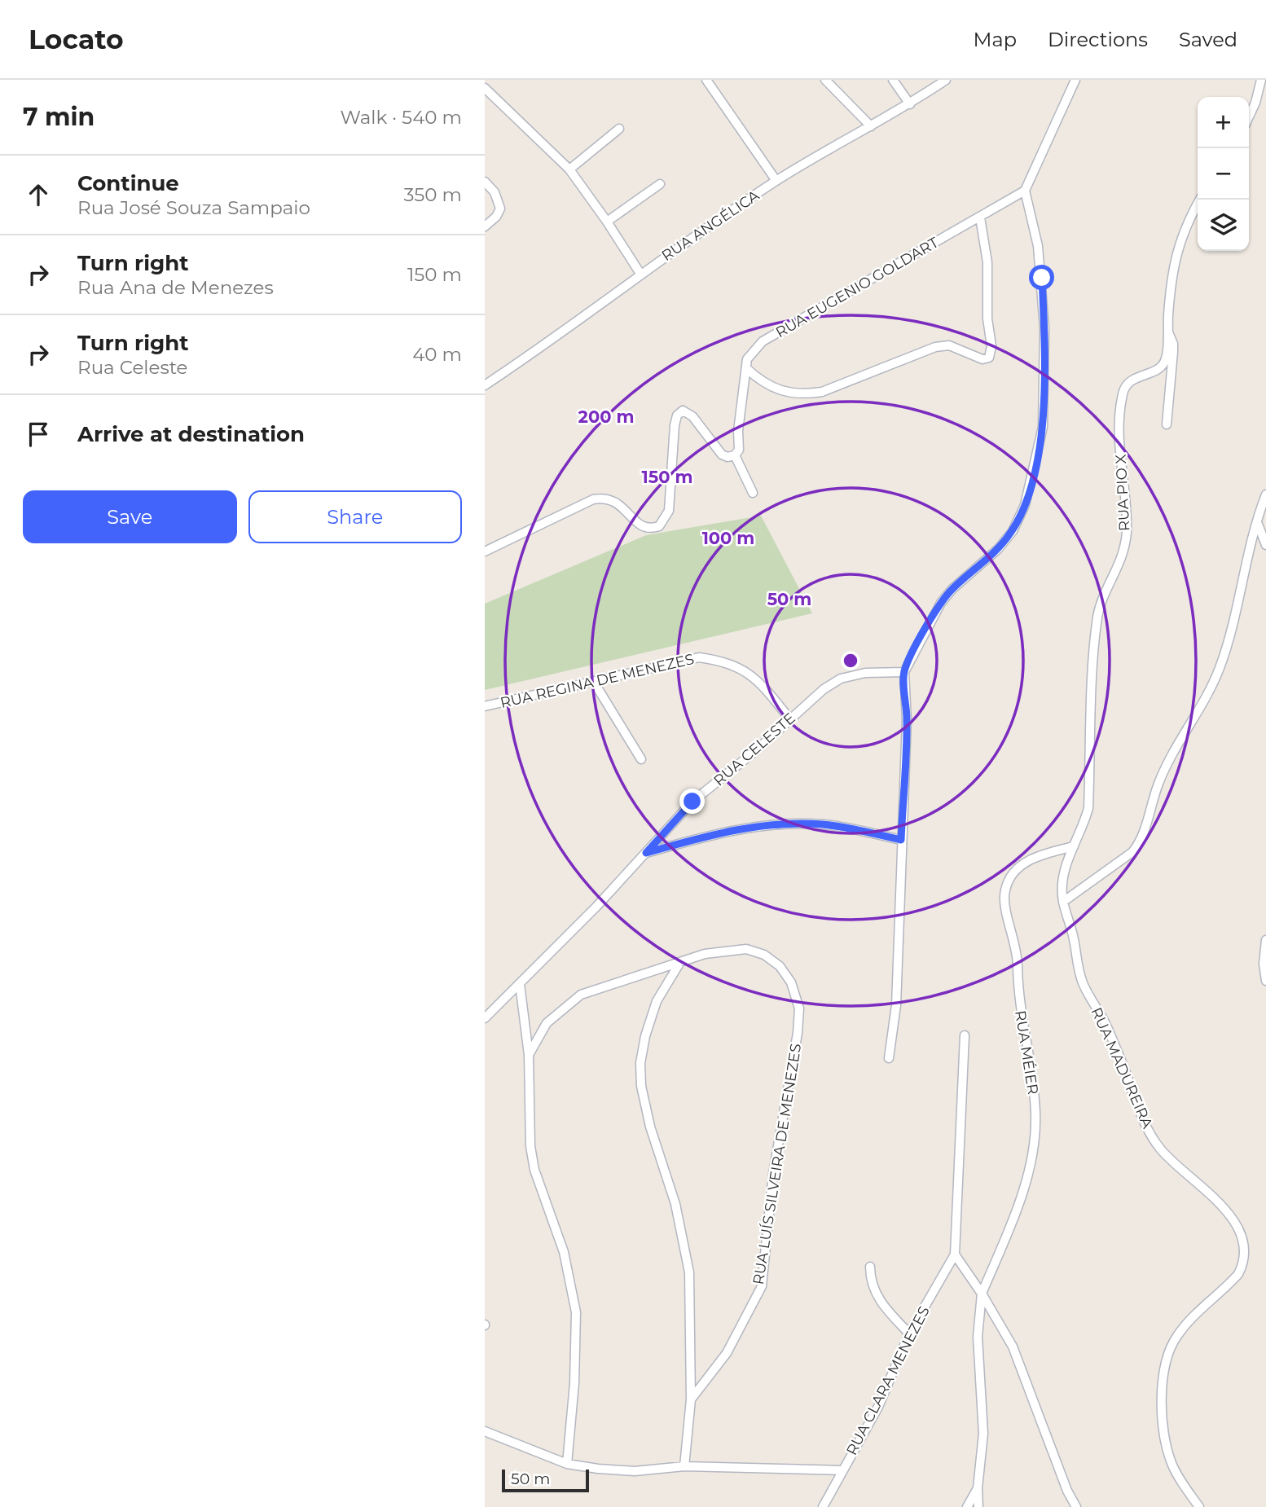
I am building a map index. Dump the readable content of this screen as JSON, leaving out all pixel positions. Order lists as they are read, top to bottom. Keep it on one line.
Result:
{"streets":{"street":["RUA ANGÉLICA","RUA EUGENIO GOLDART","RUA PIO X","RUA REGINA DE MENEZES","RUA CELESTE","RUA MÉIER","RUA MADUREIRA","RUA LUÍS SILVEIRA DE MENEZES","RUA CLARA MENEZES"]},"crossings":[["RUA PIO X","RUA MÉIER"],["RUA PIO X","RUA MADUREIRA"],["RUA REGINA DE MENEZES","RUA CELESTE"],["RUA MÉIER","RUA MADUREIRA"]],"scale_bar":"50 m","page":{"header":"Locato","nav":["Map","Directions","Saved"],"heading":["7 min","Walk · 540 m"],"map_buttons":["+","−"],"list":[["Continue","Rua José Souza Sampaio","350 m"],["Turn right","Rua Ana de Menezes","150 m"],["Turn right","Rua Celeste","40 m"],"Arrive at destination"],"buttons":["Save","Share"],"scale":"50 m"},"rings":["200 m","150 m","100 m","50 m"]}
